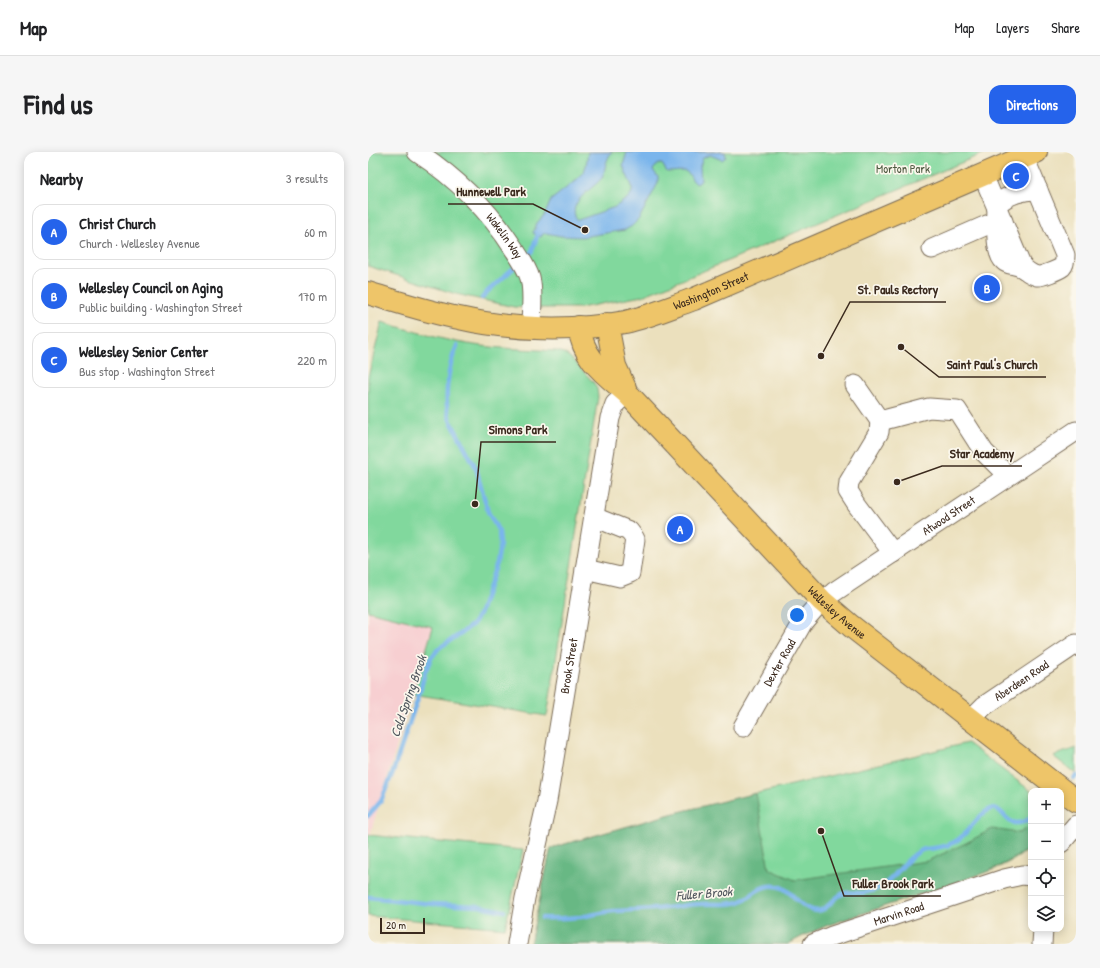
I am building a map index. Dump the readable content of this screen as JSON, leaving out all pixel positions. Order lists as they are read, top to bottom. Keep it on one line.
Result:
{"streets":{"main road":["Washington Street","Wellesley Avenue"],"street":["Wakelin Way","Atwood Street","Dexter Road","Brook Street","Aberdeen Road","Marvin Road"]},"crossings":[["Wakelin Way","Washington Street"],["Washington Street","Wellesley Avenue"],["Atwood Street","Wellesley Avenue"],["Atwood Street","Dexter Road"],["Wellesley Avenue","Dexter Road"],["Wellesley Avenue","Brook Street"],["Wellesley Avenue","Aberdeen Road"]],"water":["Cold Spring Brook","Fuller Brook"],"parks":["Morton Park"],"places":["Hunnewell Park","Saint Paul's Church","St. Pauls Rectory","Star Academy","Simons Park","Fuller Brook Park"],"scale_bar":"20 m","page":{"header":"Map","nav":["Map","Layers","Share"],"title":"Find us","buttons":"Directions","heading":["Nearby","3 results"],"pins":["C","B","A"],"list":[{"mark":"A","name":"Christ Church","note":"Church · Wellesley Avenue","value":"60 m"},{"mark":"B","name":"Wellesley Council on Aging","note":"Public building · Washington Street","value":"170 m"},{"mark":"C","name":"Wellesley Senior Center","note":"Bus stop · Washington Street","value":"220 m"}],"map_buttons":["+","−"],"scale":"20 m"}}
